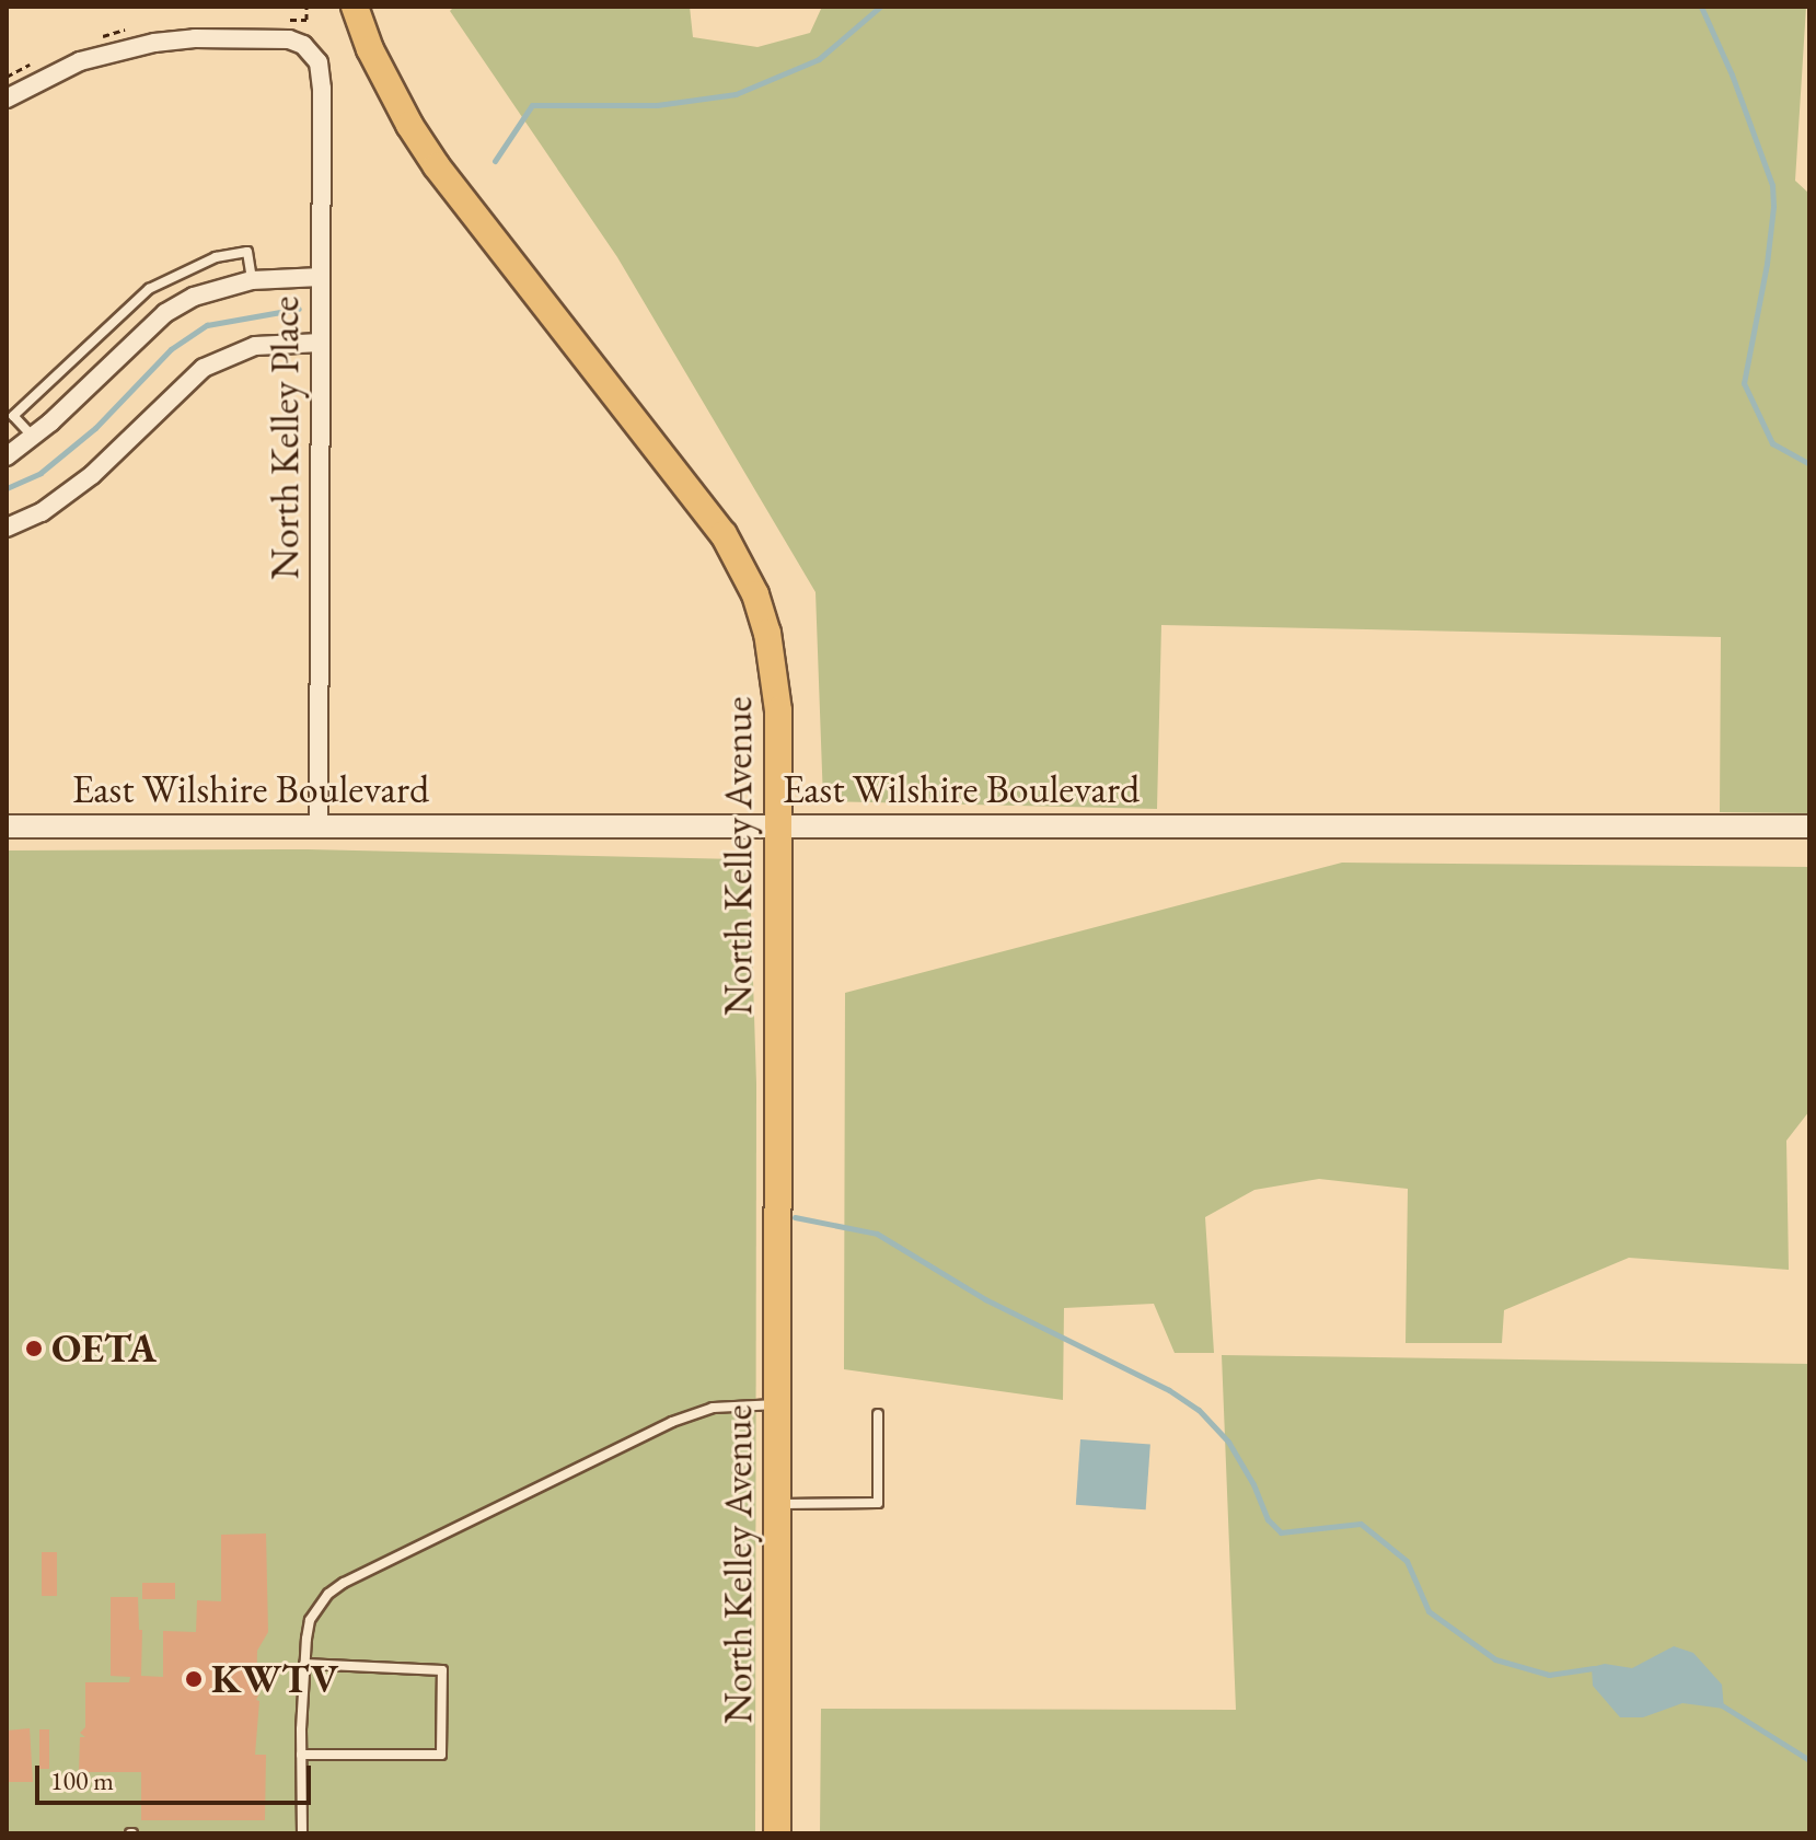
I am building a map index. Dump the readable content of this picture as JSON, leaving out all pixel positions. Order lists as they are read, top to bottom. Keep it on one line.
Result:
{"streets":{"main road":["North Kelley Avenue"],"street":["North Kelley Place","East Wilshire Boulevard"]},"crossings":[["North Kelley Place","East Wilshire Boulevard"],["East Wilshire Boulevard","North Kelley Avenue"]],"places":["OETA","KWTV"],"scale_bar":"100 m"}
